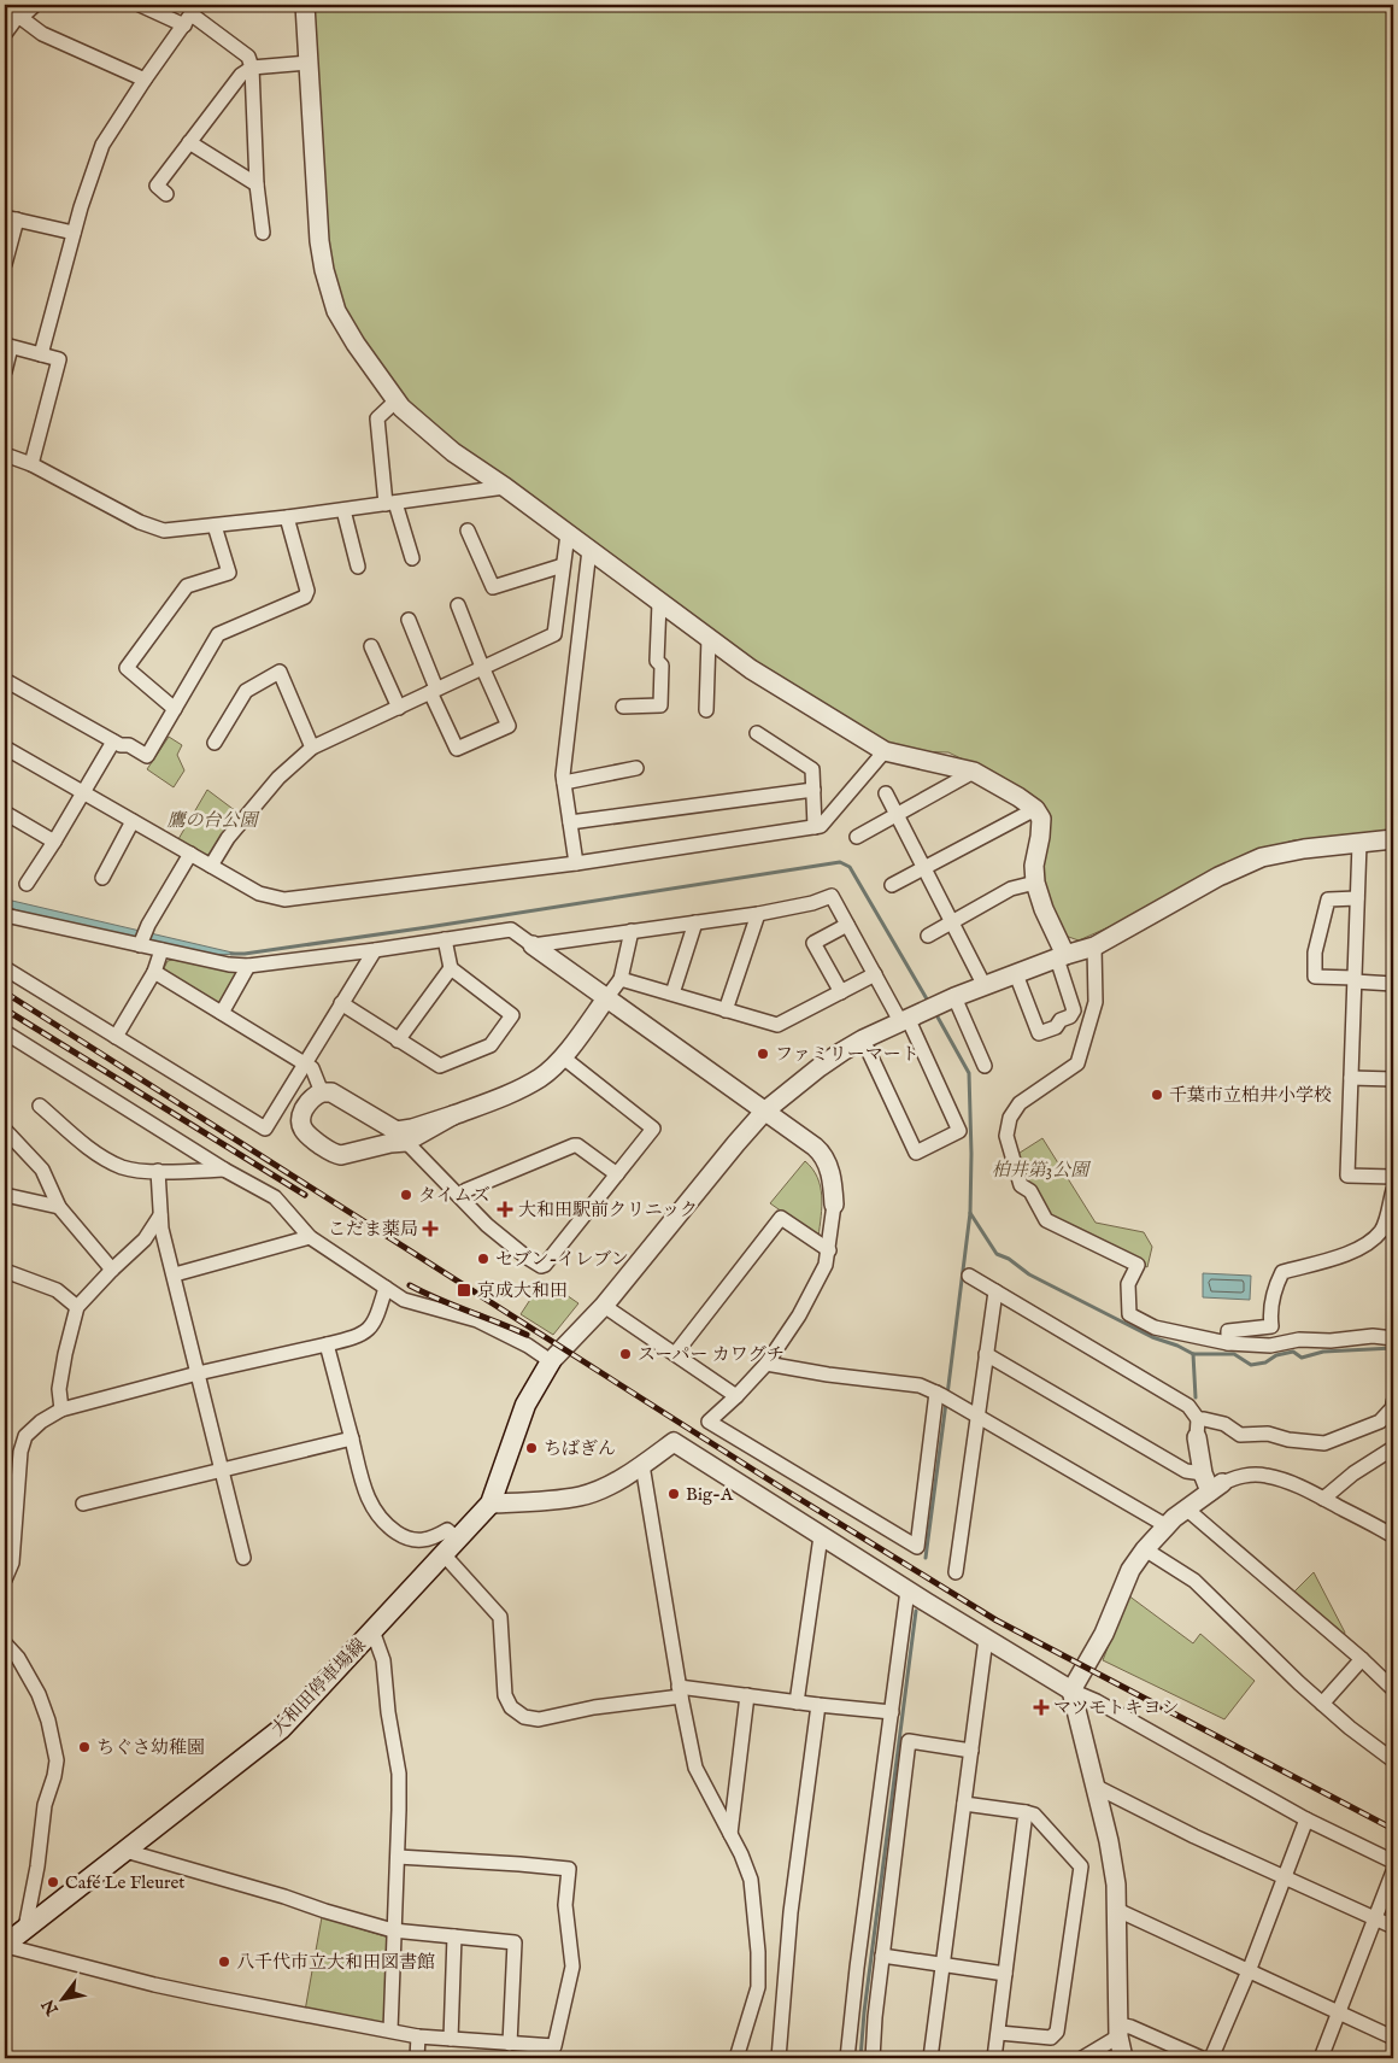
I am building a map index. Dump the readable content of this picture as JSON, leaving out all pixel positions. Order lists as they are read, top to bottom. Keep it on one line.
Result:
{"streets":{"main road":["大和田停車場線"]},"parks":["鷹の台公園","柏井第3公園"],"places":{"other":["ファミリーマート","千葉市立柏井小学校","タイムズ","セブン-イレブン","スーパー カワグチ","ちばぎん","Big-A","ちぐさ幼稚園","Café Le Fleuret","八千代市立大和田図書館"],"health":["大和田駅前クリニック","こだま薬局","マツモトキヨシ"],"transit":["京成大和田"]},"north":"bottom left"}
